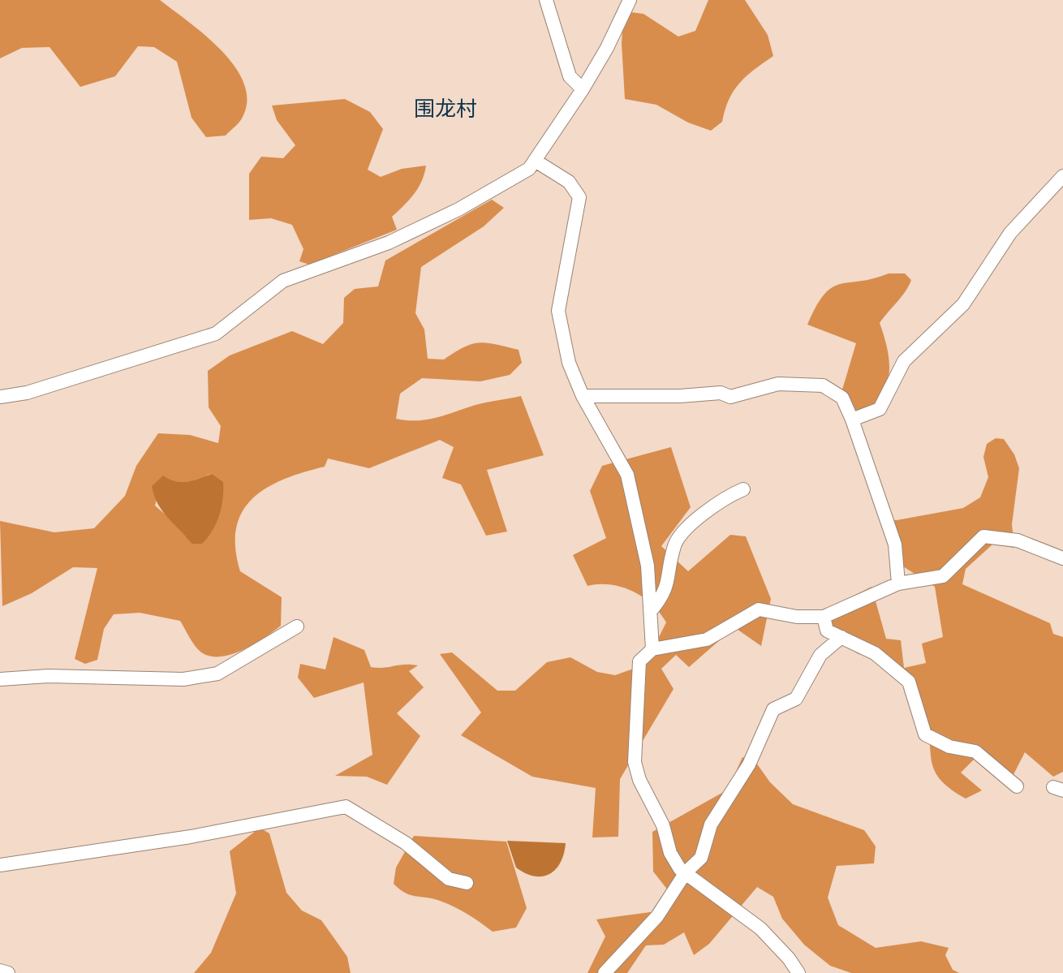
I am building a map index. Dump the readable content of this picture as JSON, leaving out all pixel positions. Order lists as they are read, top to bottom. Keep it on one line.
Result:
{"districts":["围龙村"]}
